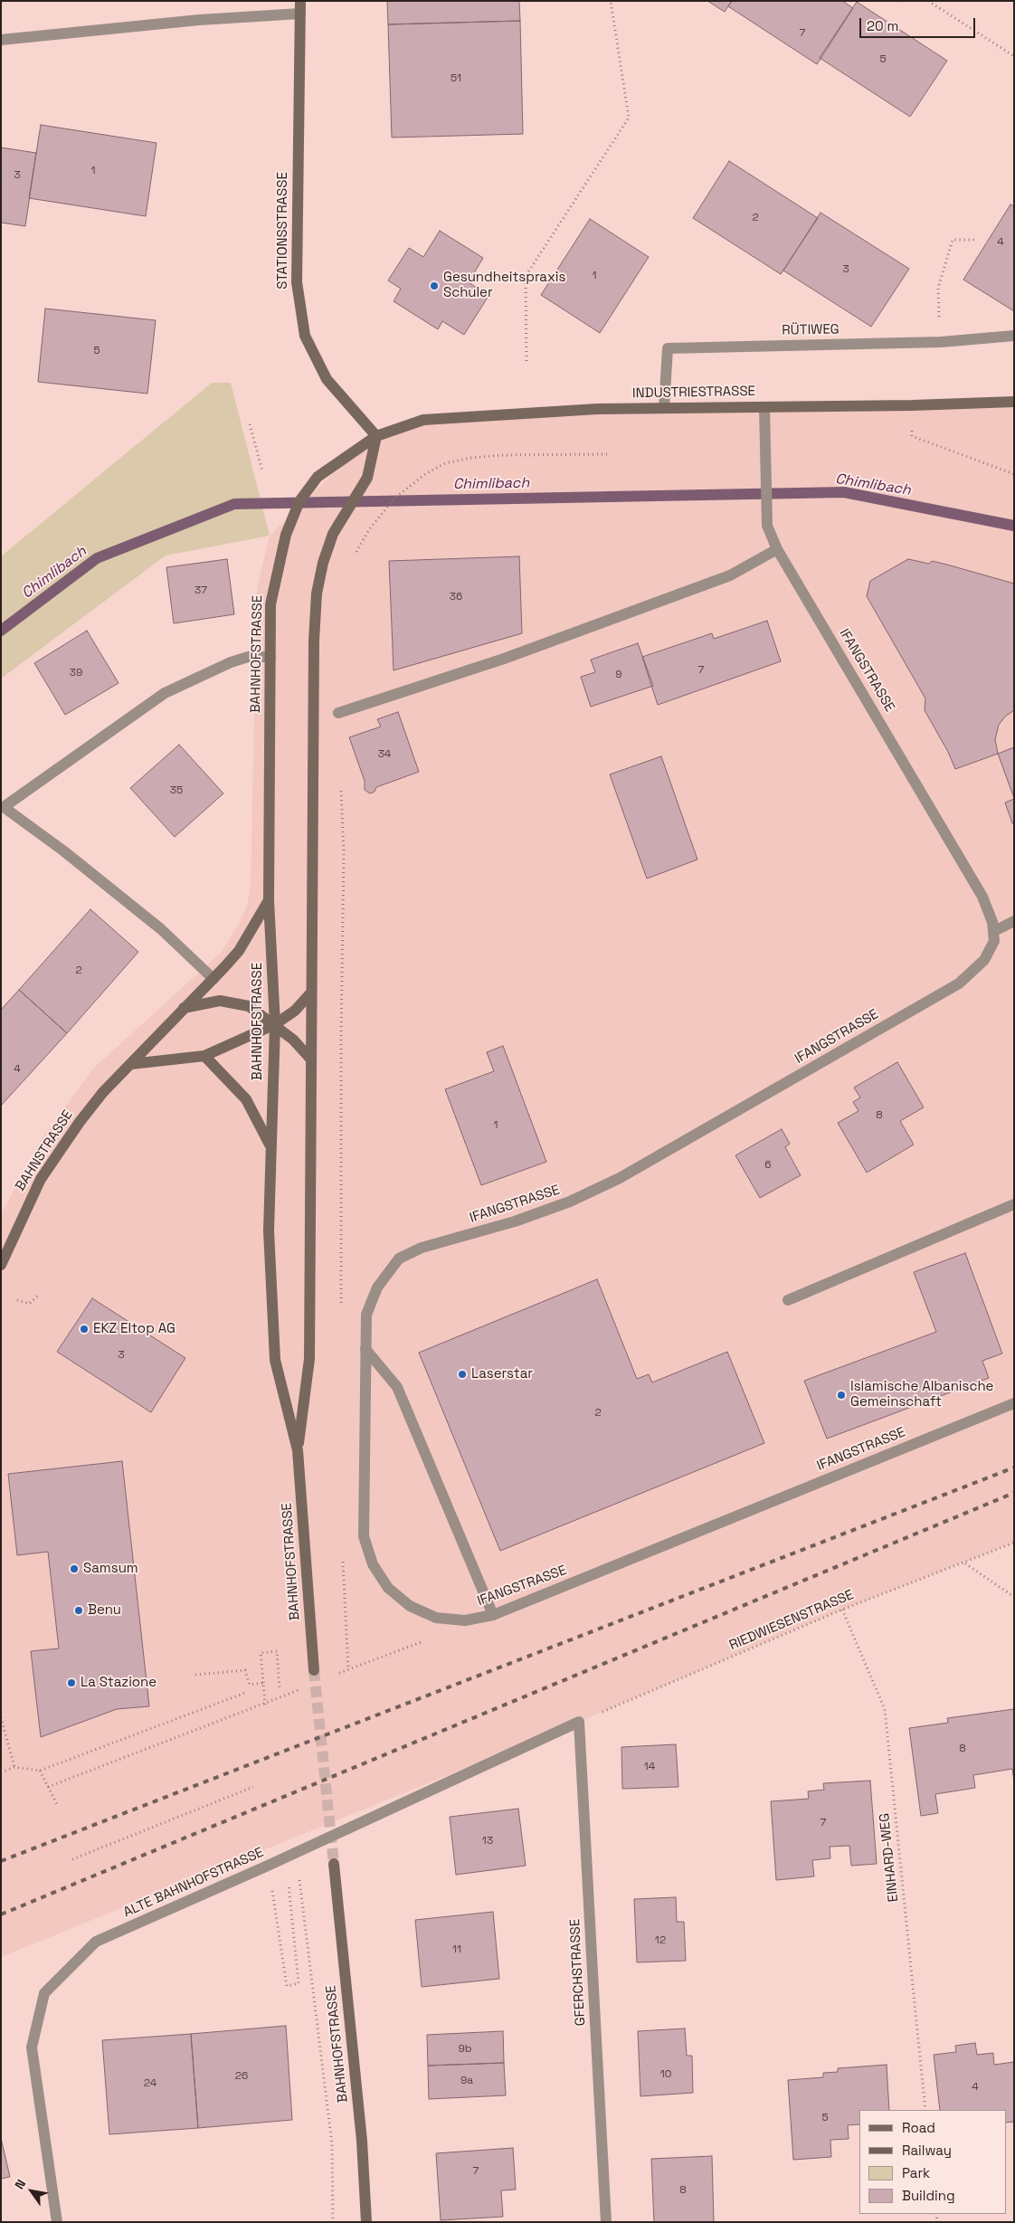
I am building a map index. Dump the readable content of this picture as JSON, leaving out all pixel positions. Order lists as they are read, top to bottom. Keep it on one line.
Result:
{"streets":{"main road":["STATIONSSTRASSE","INDUSTRIESTRASSE","BAHNHOFSTRASSE","BAHNSTRASSE"],"street":["RÜTIWEG","IFANGSTRASSE","ALTE BAHNHOFSTRASSE","GFERCHSTRASSE"],"path":["RIEDWIESENSTRASSE","EINHARD-WEG"]},"crossings":[["STATIONSSTRASSE","INDUSTRIESTRASSE"],["STATIONSSTRASSE","BAHNHOFSTRASSE"],["RÜTIWEG","INDUSTRIESTRASSE"],["INDUSTRIESTRASSE","BAHNHOFSTRASSE"],["INDUSTRIESTRASSE","IFANGSTRASSE"],["BAHNHOFSTRASSE","BAHNSTRASSE"],["RIEDWIESENSTRASSE","EINHARD-WEG"],["RIEDWIESENSTRASSE","ALTE BAHNHOFSTRASSE"],["RIEDWIESENSTRASSE","GFERCHSTRASSE"],["ALTE BAHNHOFSTRASSE","GFERCHSTRASSE"]],"water":["Chimlibach"],"places":["Gesundheitspraxis Schuler","EKZ Eltop AG","Laserstar","Islamische Albanische Gemeinschaft","Samsum","Benu","La Stazione"],"house_numbers":["7","5","51","1","3","2","4","3","1","5","37","36","7","39","9","34","35","2","4","8","1","6","3","2","8","14","7","13","12","11","9b","10","26","9a","24","4","5","7","8"],"legend":["Road","Railway","Park","Building"],"scale_bar":"20 m","north":"top left"}
